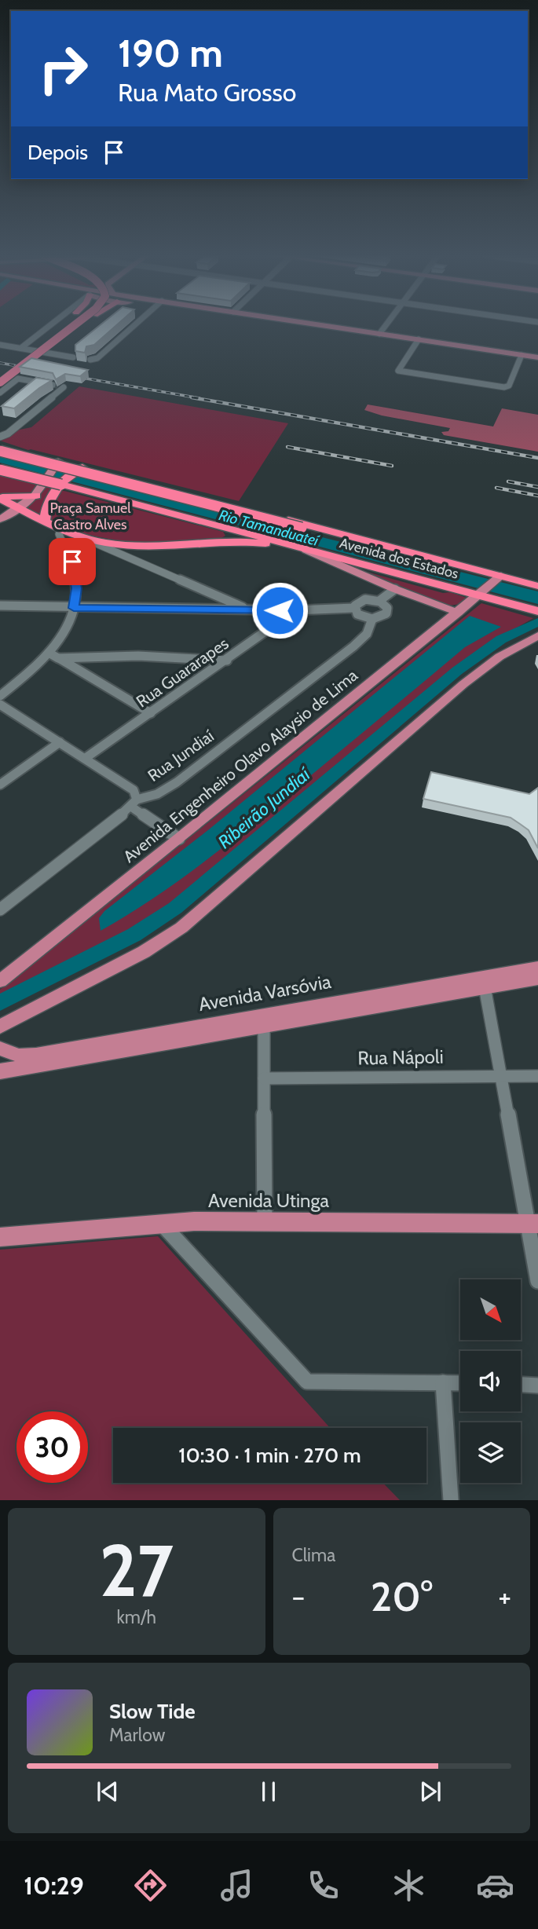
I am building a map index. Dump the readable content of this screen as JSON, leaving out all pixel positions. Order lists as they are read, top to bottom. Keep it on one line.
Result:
{"streets":{"highway":["Avenida dos Estados"],"main road":["Avenida Engenheiro Olavo Alaysio de Lima","Avenida Varsóvia","Avenida Utinga"],"street":["Rua Guararapes","Rua Jundiaí","Rua Nápoli"]},"crossings":[["Avenida dos Estados","Avenida Engenheiro Olavo Alaysio de Lima"]],"water":["Rio Tamanduateí","Ribeirão Jundiaí"],"parks":["Praça Samuel Castro Alves"],"north":"bottom right","page":{"turn":["190 m","Rua Mato Grosso"],"then":"Depois","limit":"30","trip":"10:30 · 1 min · 270 m","tile":[["27","km/h"],"Clima"],"heat":["−","20°","+"],"song":["Slow Tide","Marlow"],"tabs":"10:29"}}
